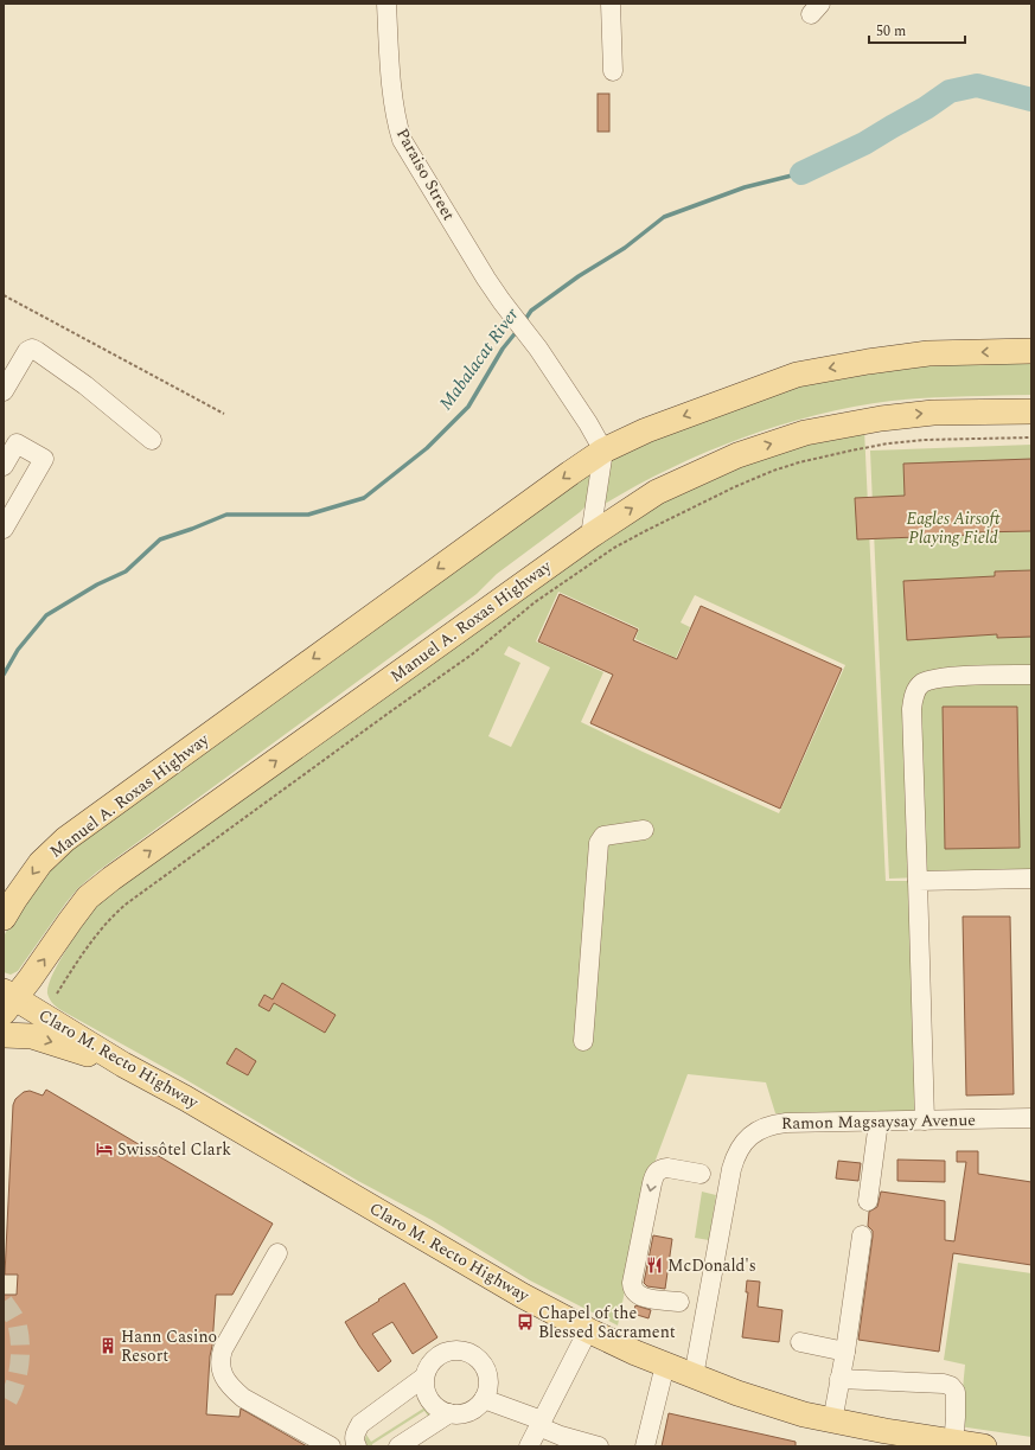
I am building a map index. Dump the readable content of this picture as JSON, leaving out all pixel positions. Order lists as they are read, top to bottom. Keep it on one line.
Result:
{"streets":{"main road":["Manuel A. Roxas Highway","Claro M. Recto Highway"],"street":["Paraiso Street","Ramon Magsaysay Avenue"]},"crossings":[["Paraiso Street","Manuel A. Roxas Highway"],["Manuel A. Roxas Highway","Claro M. Recto Highway"],["Claro M. Recto Highway","Ramon Magsaysay Avenue"]],"water":["Mabalacat River"],"parks":["Eagles Airsoft Playing Field"],"places":{"hotel":["Swissôtel Clark"],"restaurant":["McDonald's"],"bus stop":["Chapel of the Blessed Sacrament"],"building":["Hann Casino Resort"]},"scale_bar":"50 m"}
